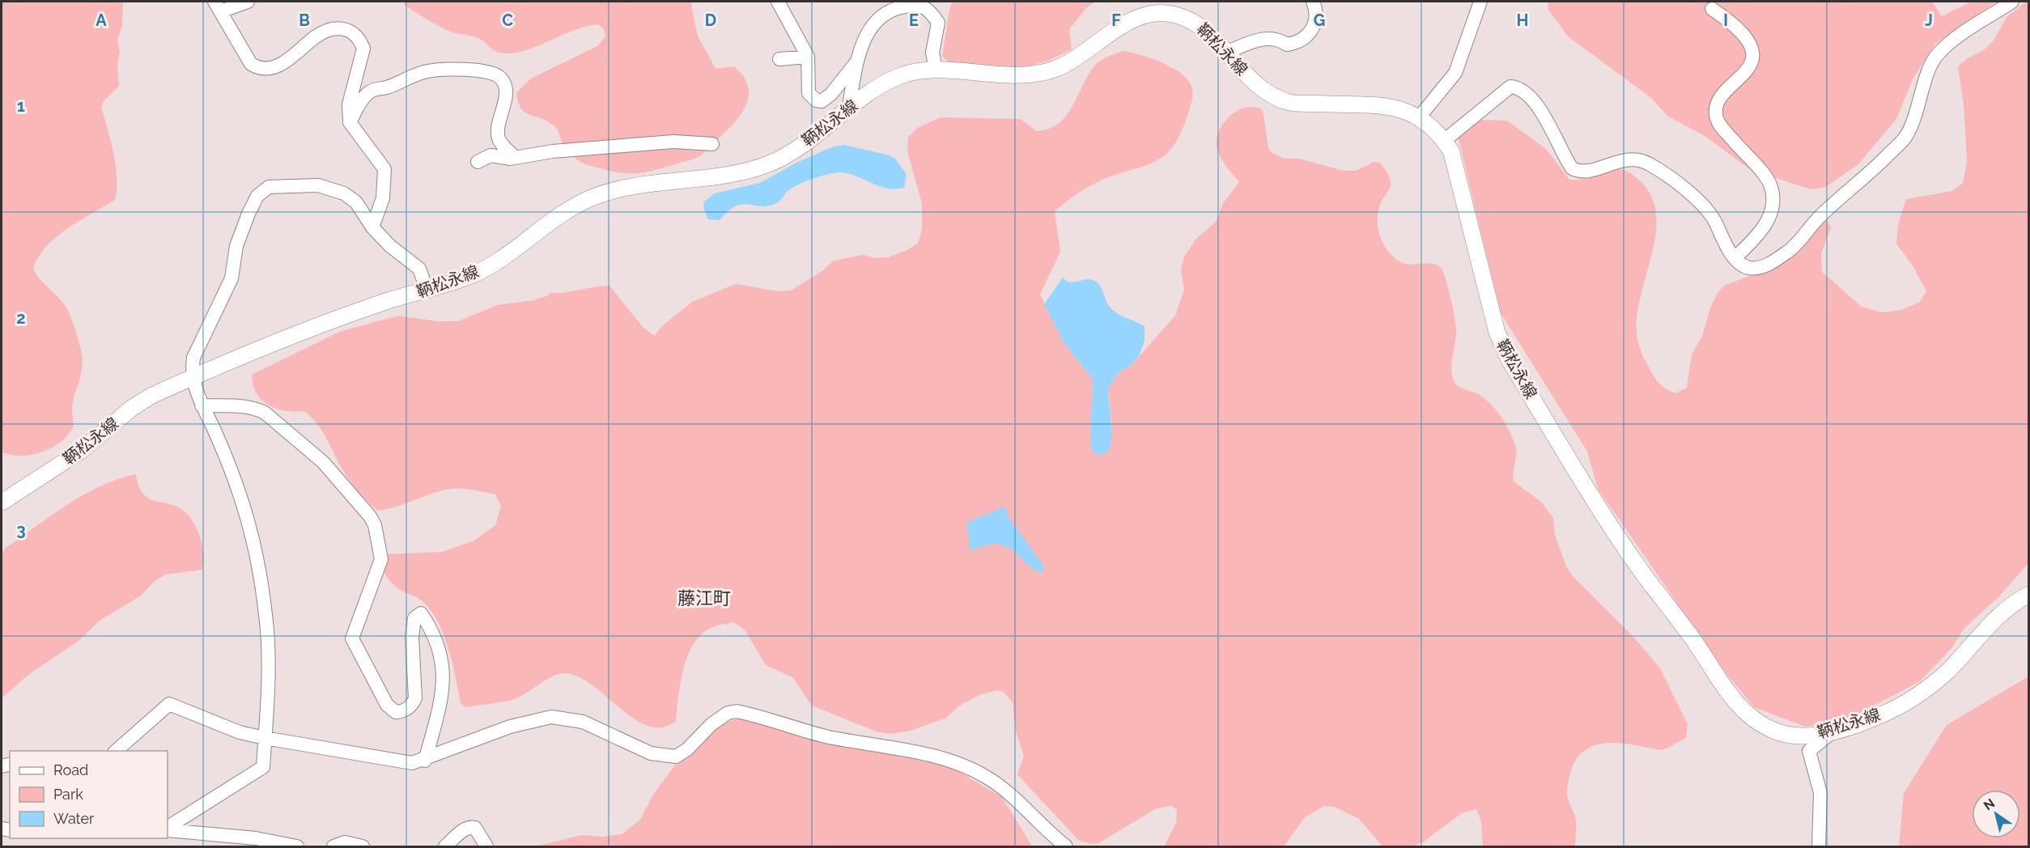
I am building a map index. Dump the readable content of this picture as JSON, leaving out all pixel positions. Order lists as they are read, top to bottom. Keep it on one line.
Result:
{"streets":{"main road":["鞆松永線"]},"districts":["藤江町"],"legend":["Road","Park","Water"],"north":"top left","grid":{"columns":["A","B","C","D","E","F","G","H","I","J"],"rows":["1","2","3"]}}
